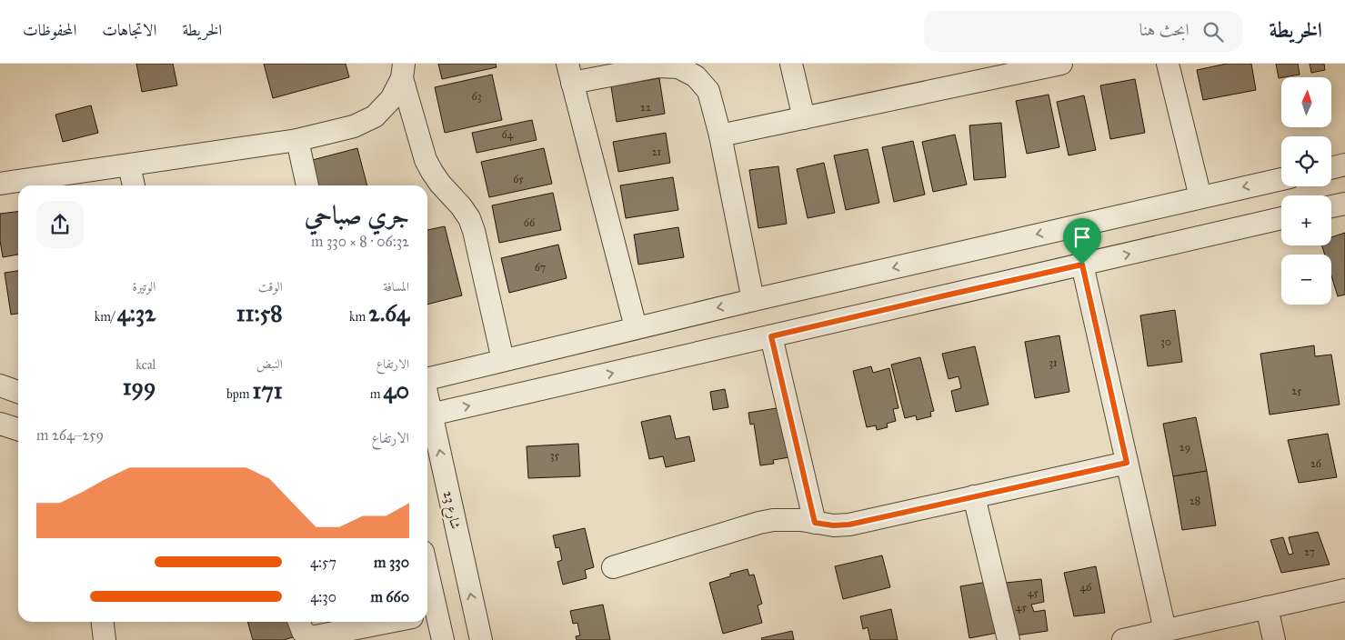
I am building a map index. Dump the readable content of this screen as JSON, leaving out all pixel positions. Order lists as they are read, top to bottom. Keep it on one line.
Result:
{"streets":{"street":["شارع 23"]},"one_way":["شارع 23"],"house_numbers":["63","22","64","21","65","66","67","30","31","25","29","35","26","28","27","46","45","45"],"north":"top","page":{"header":"الخريطة","search":"ابحث هنا","nav":["الخريطة","الاتجاهات","المحفوظات"],"map_buttons":["+","−"],"heading":["جري صباحي","06:32 · 8 × 330 m"],"stats":[["المسافة","2.64 km"],["الوقت","11:58"],["الوتيرة","4:32 /km"],["الارتفاع","40 m"],["النبض","171 bpm"],["kcal","199"]],"chart":["الارتفاع","259–264 m"],"list":[{"name":"330 m","note":"4:57"},{"name":"660 m","note":"4:30"}]}}
